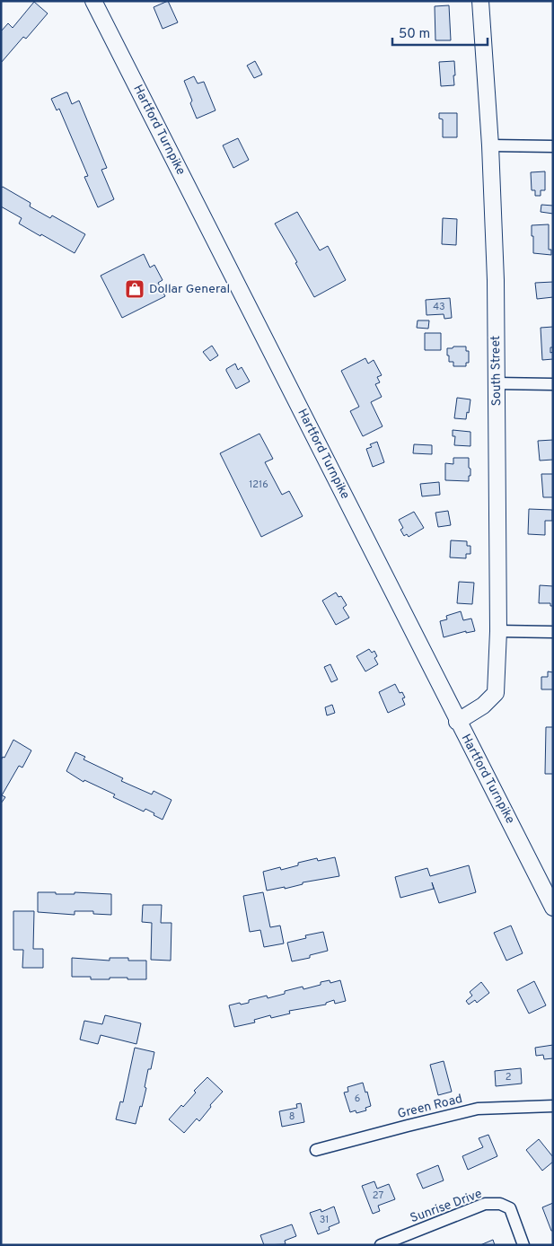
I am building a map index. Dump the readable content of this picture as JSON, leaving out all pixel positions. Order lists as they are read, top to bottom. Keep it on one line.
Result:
{"streets":{"main road":["Hartford Turnpike","South Street"],"street":["Green Road","Sunrise Drive"]},"crossings":[["Hartford Turnpike","South Street"]],"places":{"shop":["Dollar General"]},"house_numbers":["43","1216","2","6","8","27","31"],"scale_bar":"50 m"}
